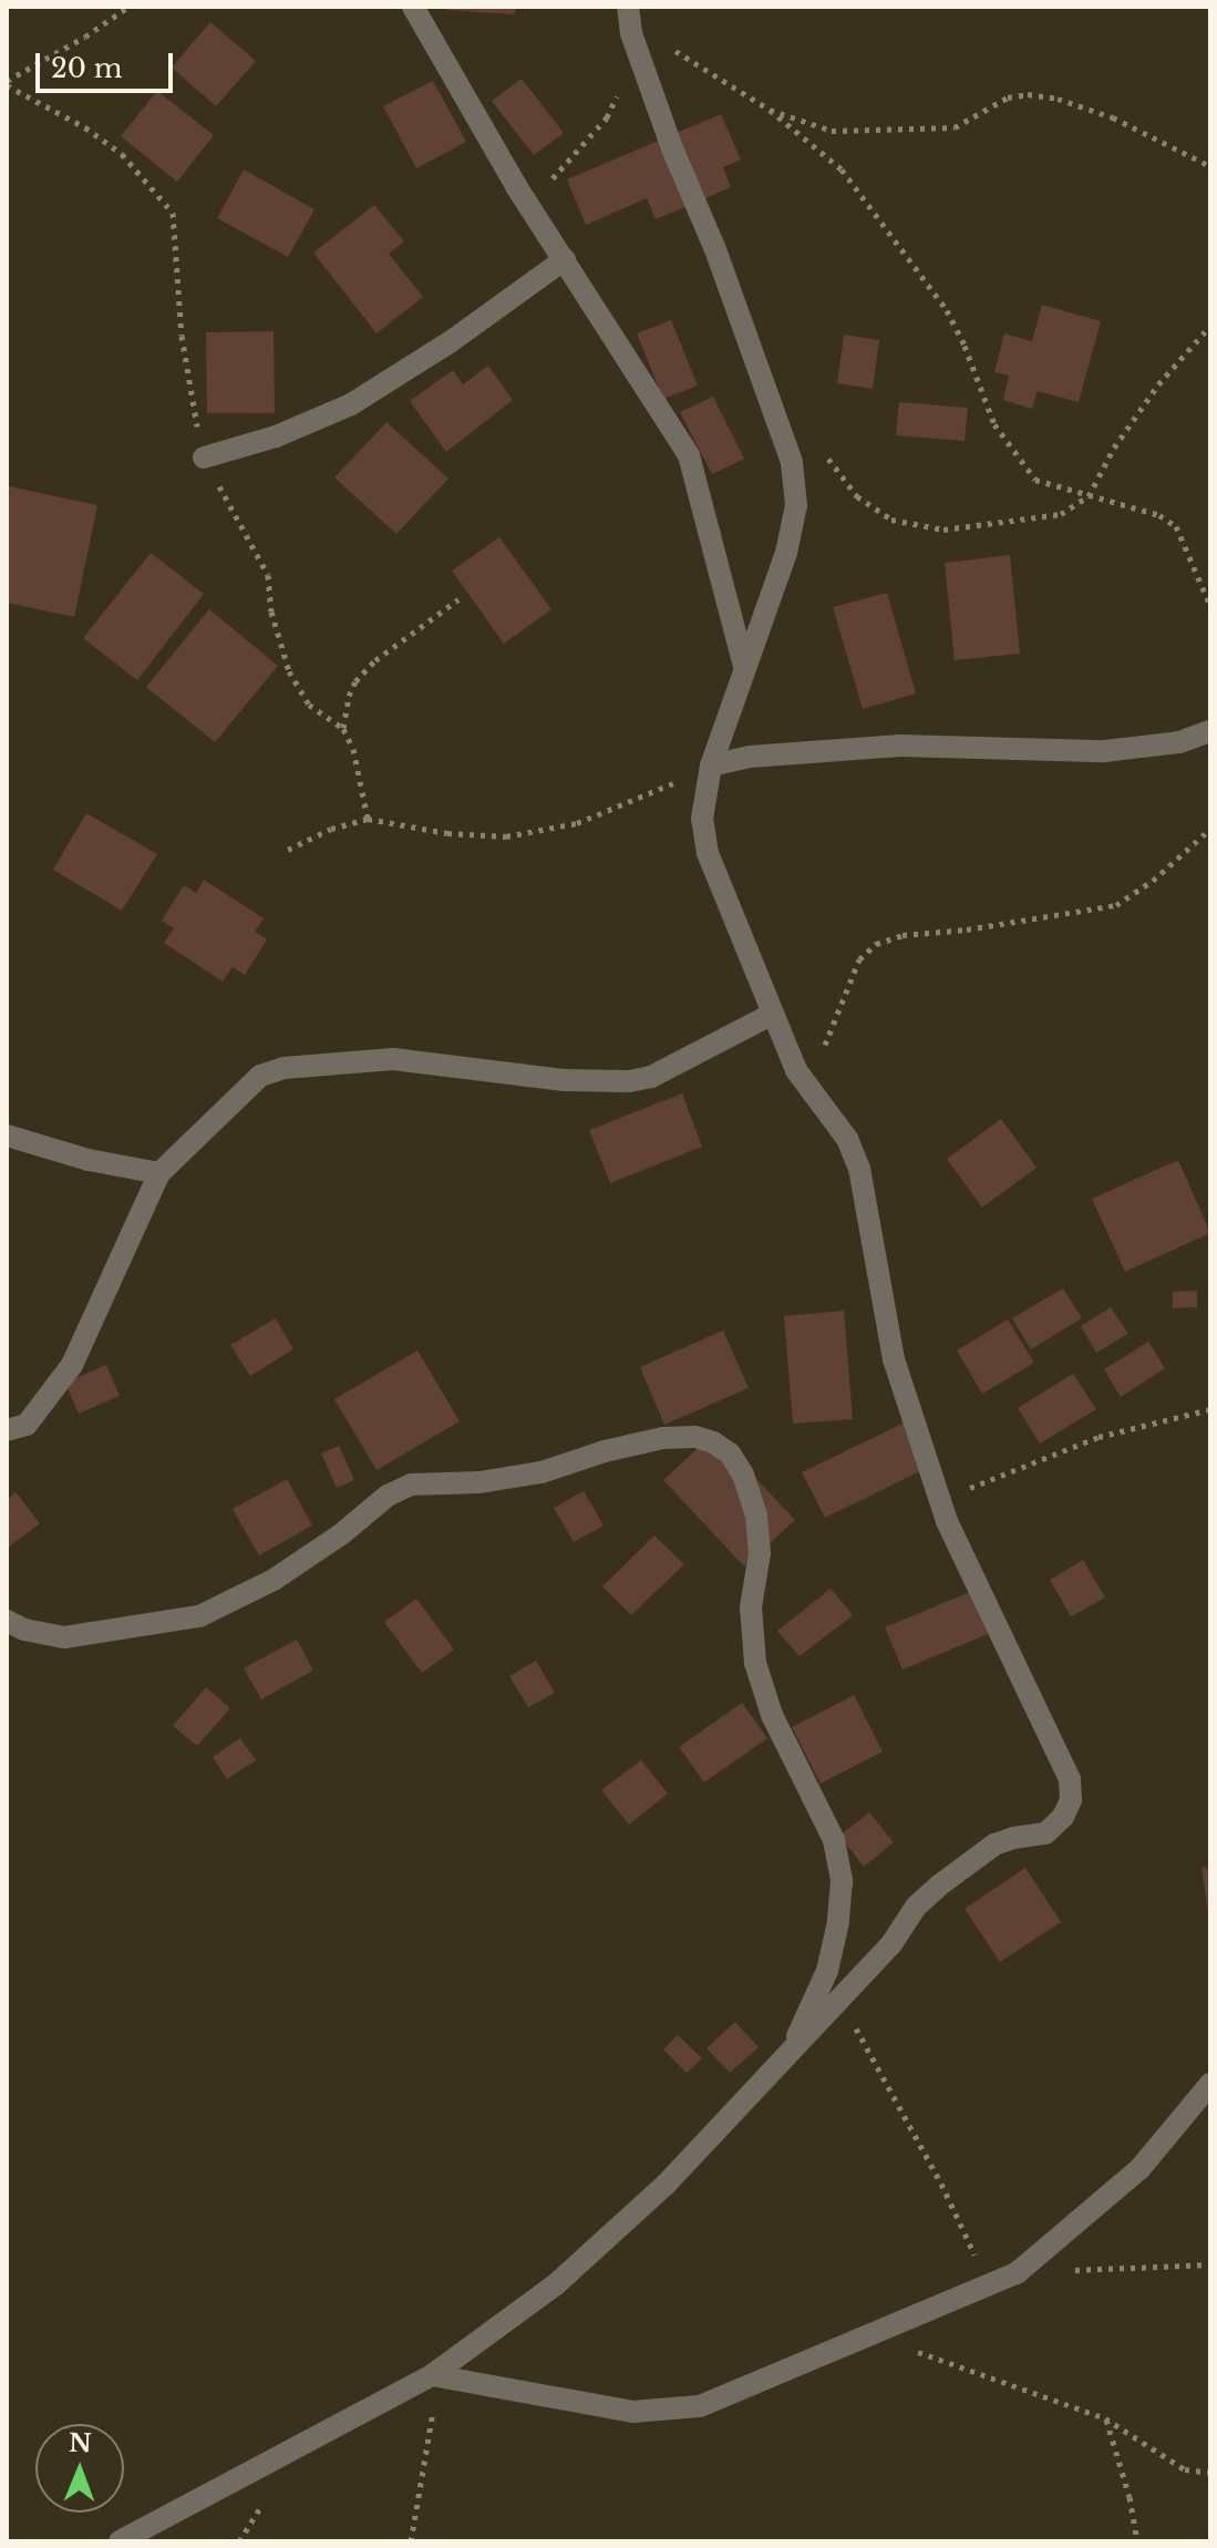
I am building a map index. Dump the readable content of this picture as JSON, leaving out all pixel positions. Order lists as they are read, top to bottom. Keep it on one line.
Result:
{"scale_bar":"20 m","north":"top"}
